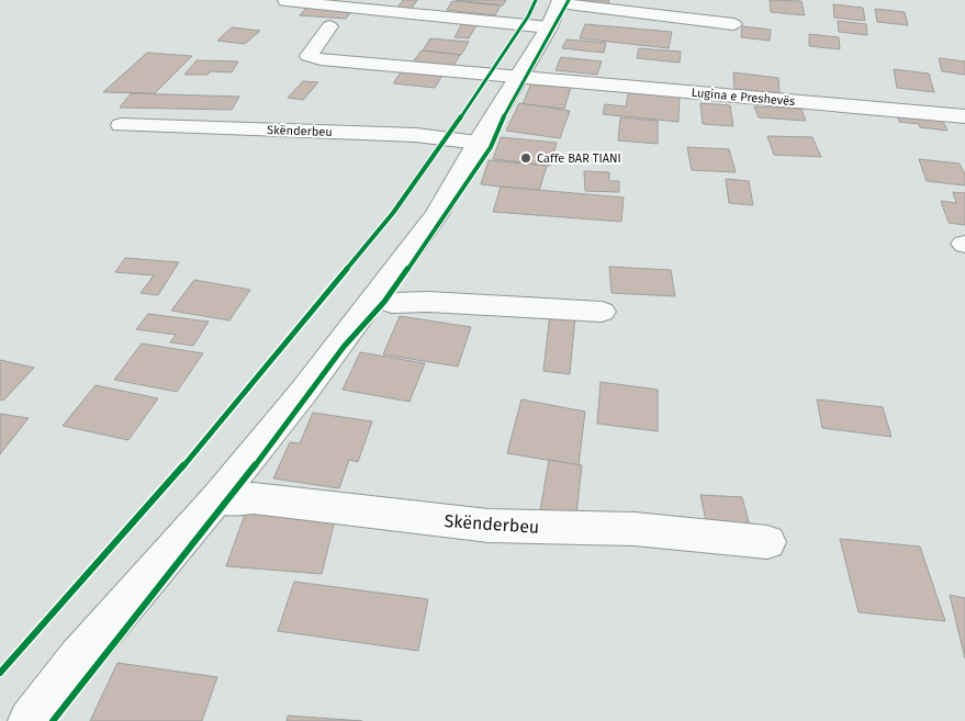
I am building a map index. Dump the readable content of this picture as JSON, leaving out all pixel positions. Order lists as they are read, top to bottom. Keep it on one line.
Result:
{"streets":{"street":["Lugina e Preshevës","Skënderbeu"]},"places":["Caffe BAR TIANI"]}
